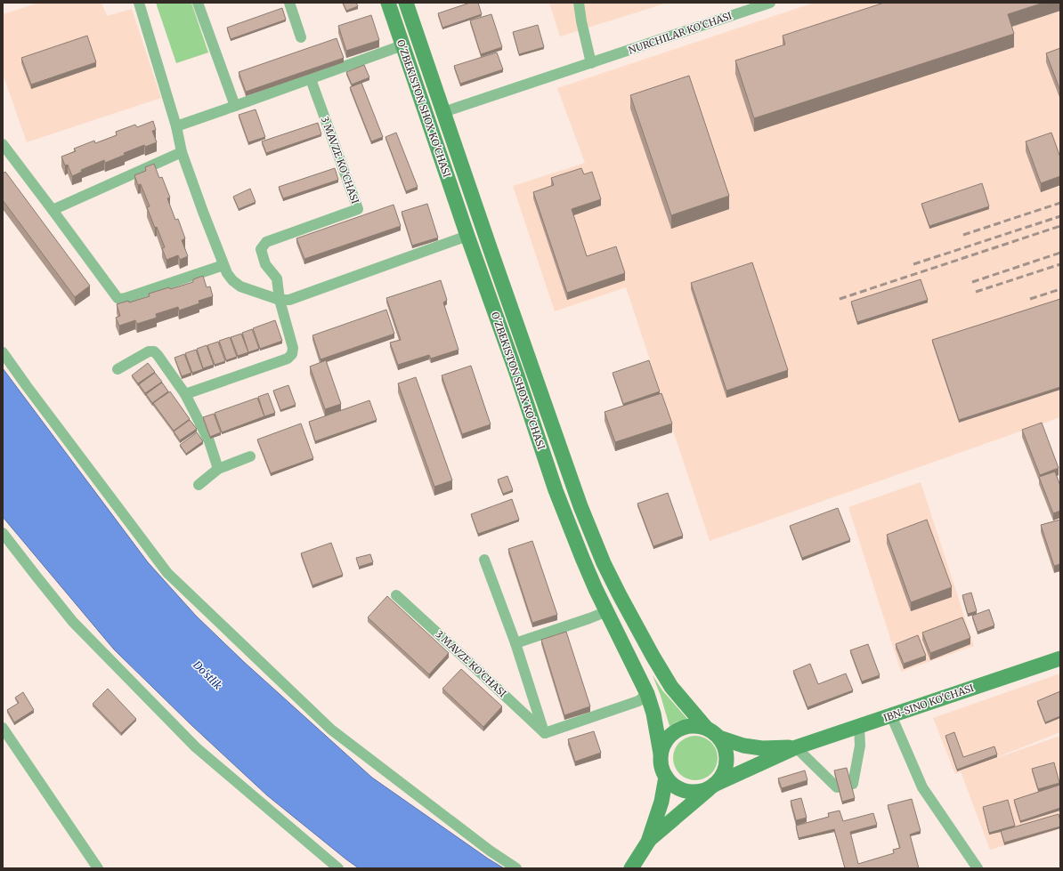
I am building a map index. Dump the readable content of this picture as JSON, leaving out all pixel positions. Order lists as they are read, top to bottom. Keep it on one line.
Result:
{"streets":{"main road":["O'ZBEKISTON SHOX KO'CHASI","IBN-SINO KO'CHASI"],"street":["NURCHILAR KO'CHASI","3 MAVZE KO'CHASI"]},"crossings":[["NURCHILAR KO'CHASI","O'ZBEKISTON SHOX KO'CHASI"]],"water":["Do'stlik"]}
